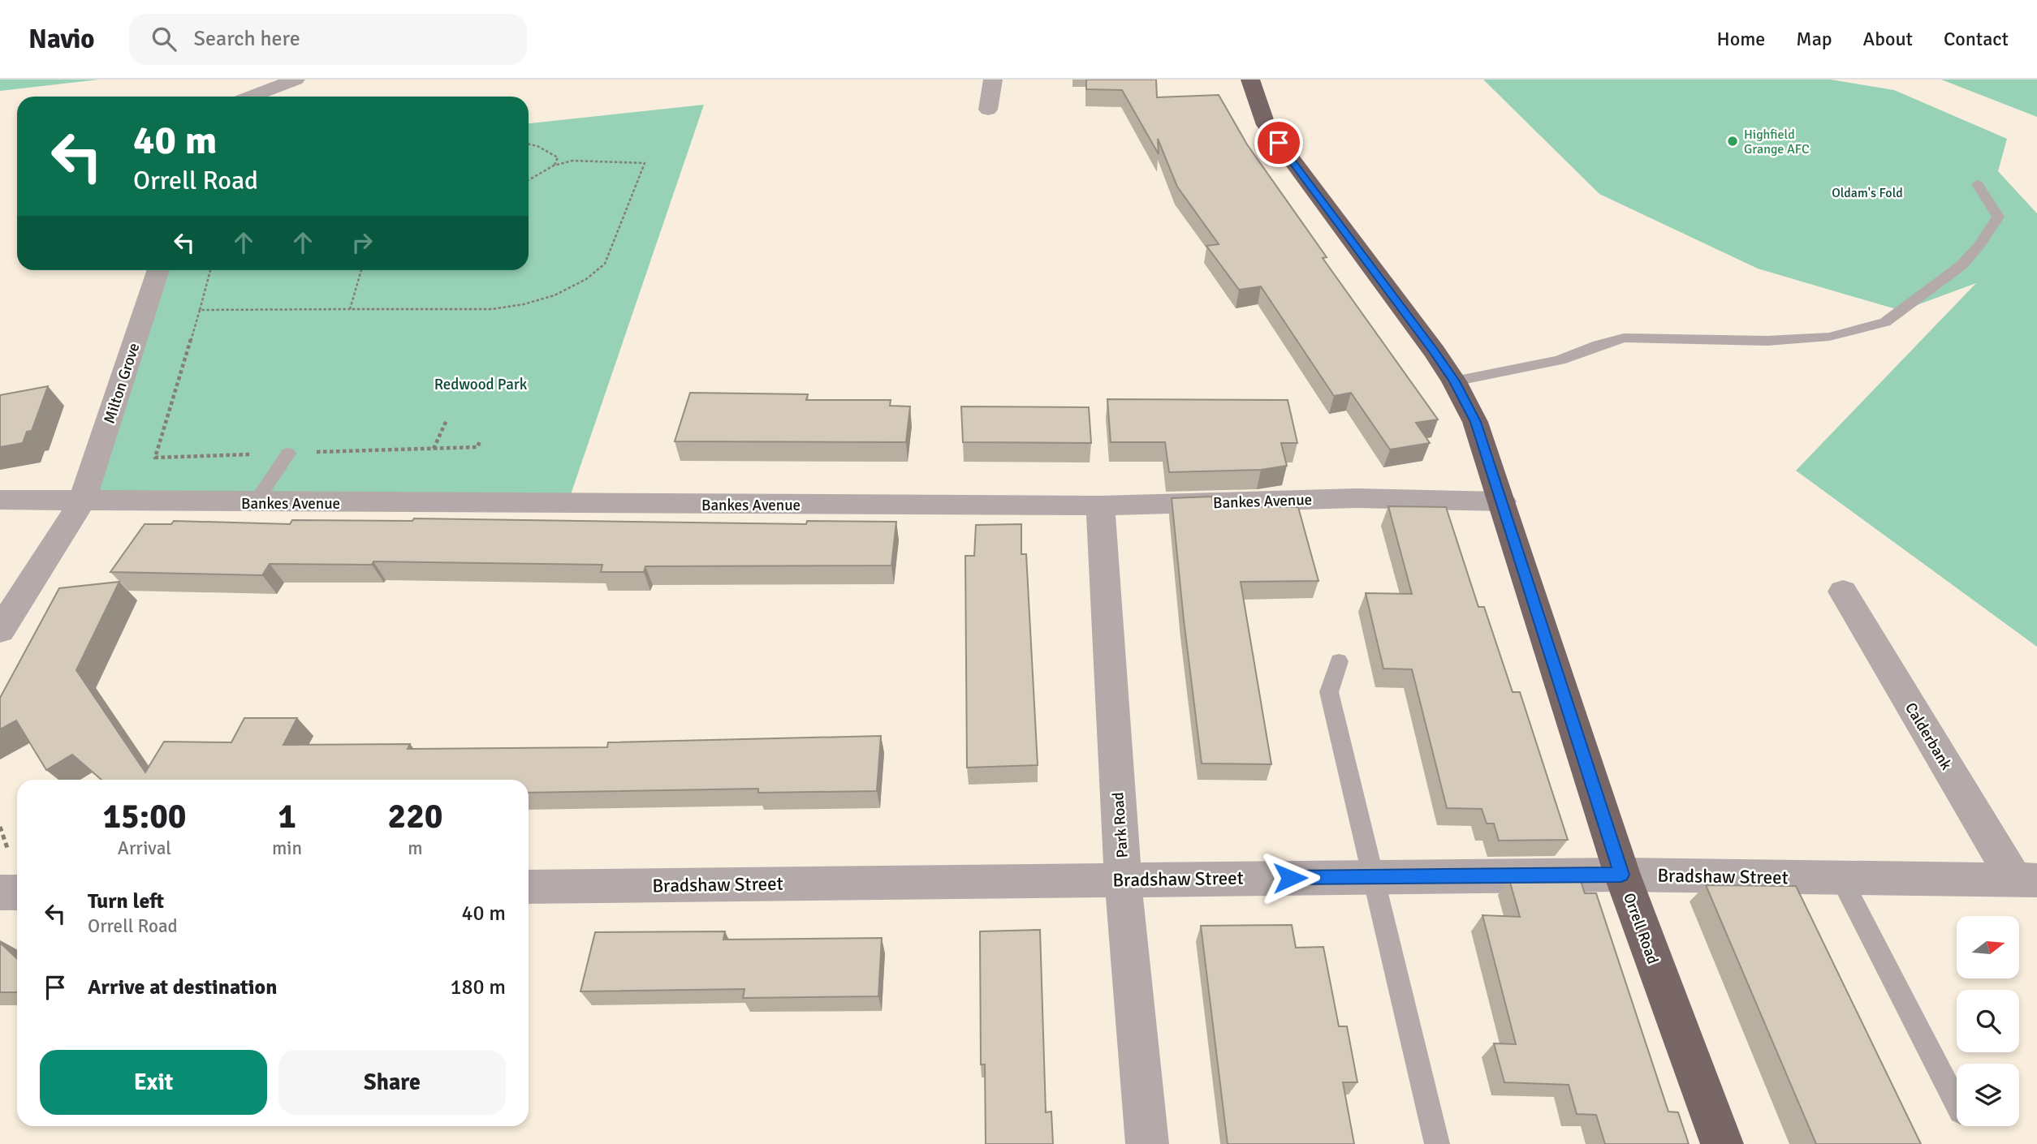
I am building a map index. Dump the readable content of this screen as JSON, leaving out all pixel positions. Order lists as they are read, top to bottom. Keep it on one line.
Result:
{"streets":{"highway":["Orrell Road"],"street":["Milton Grove","Bankes Avenue","Calderbank","Park Road","Bradshaw Street"]},"crossings":[["Milton Grove","Bankes Avenue"],["Bankes Avenue","Park Road"],["Bankes Avenue","Orrell Road"],["Calderbank","Bradshaw Street"],["Park Road","Bradshaw Street"],["Bradshaw Street","Orrell Road"]],"parks":["Oldam's Fold","Redwood Park"],"places":["Highfield Grange AFC"],"north":"right","page":{"header":"Navio","search":"Search here","nav":["Home","Map","About","Contact"],"turn":["40 m","Orrell Road"],"eta":["15:00","Arrival","1","min","220","m"],"list":[{"name":"Turn left","note":"Orrell Road","value":"40 m"},{"name":"Arrive at destination","value":"180 m"}],"buttons":["Exit","Share"]}}
